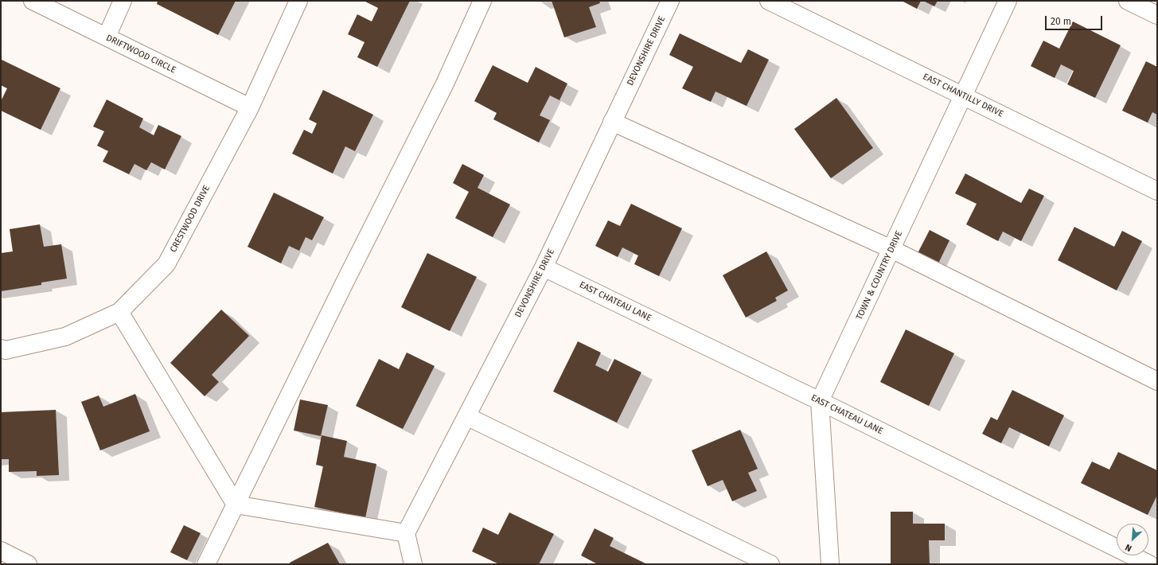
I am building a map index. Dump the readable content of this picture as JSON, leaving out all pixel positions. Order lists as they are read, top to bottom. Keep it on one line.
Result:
{"streets":{"street":["DEVONSHIRE DRIVE","DRIFTWOOD CIRCLE","EAST CHANTILLY DRIVE","CRESTWOOD DRIVE","TOWN & COUNTRY DRIVE","EAST CHATEAU LANE"]},"crossings":[["DEVONSHIRE DRIVE","EAST CHATEAU LANE"],["DRIFTWOOD CIRCLE","CRESTWOOD DRIVE"],["EAST CHANTILLY DRIVE","TOWN & COUNTRY DRIVE"],["TOWN & COUNTRY DRIVE","EAST CHATEAU LANE"]],"scale_bar":"20 m","north":"bottom left"}
